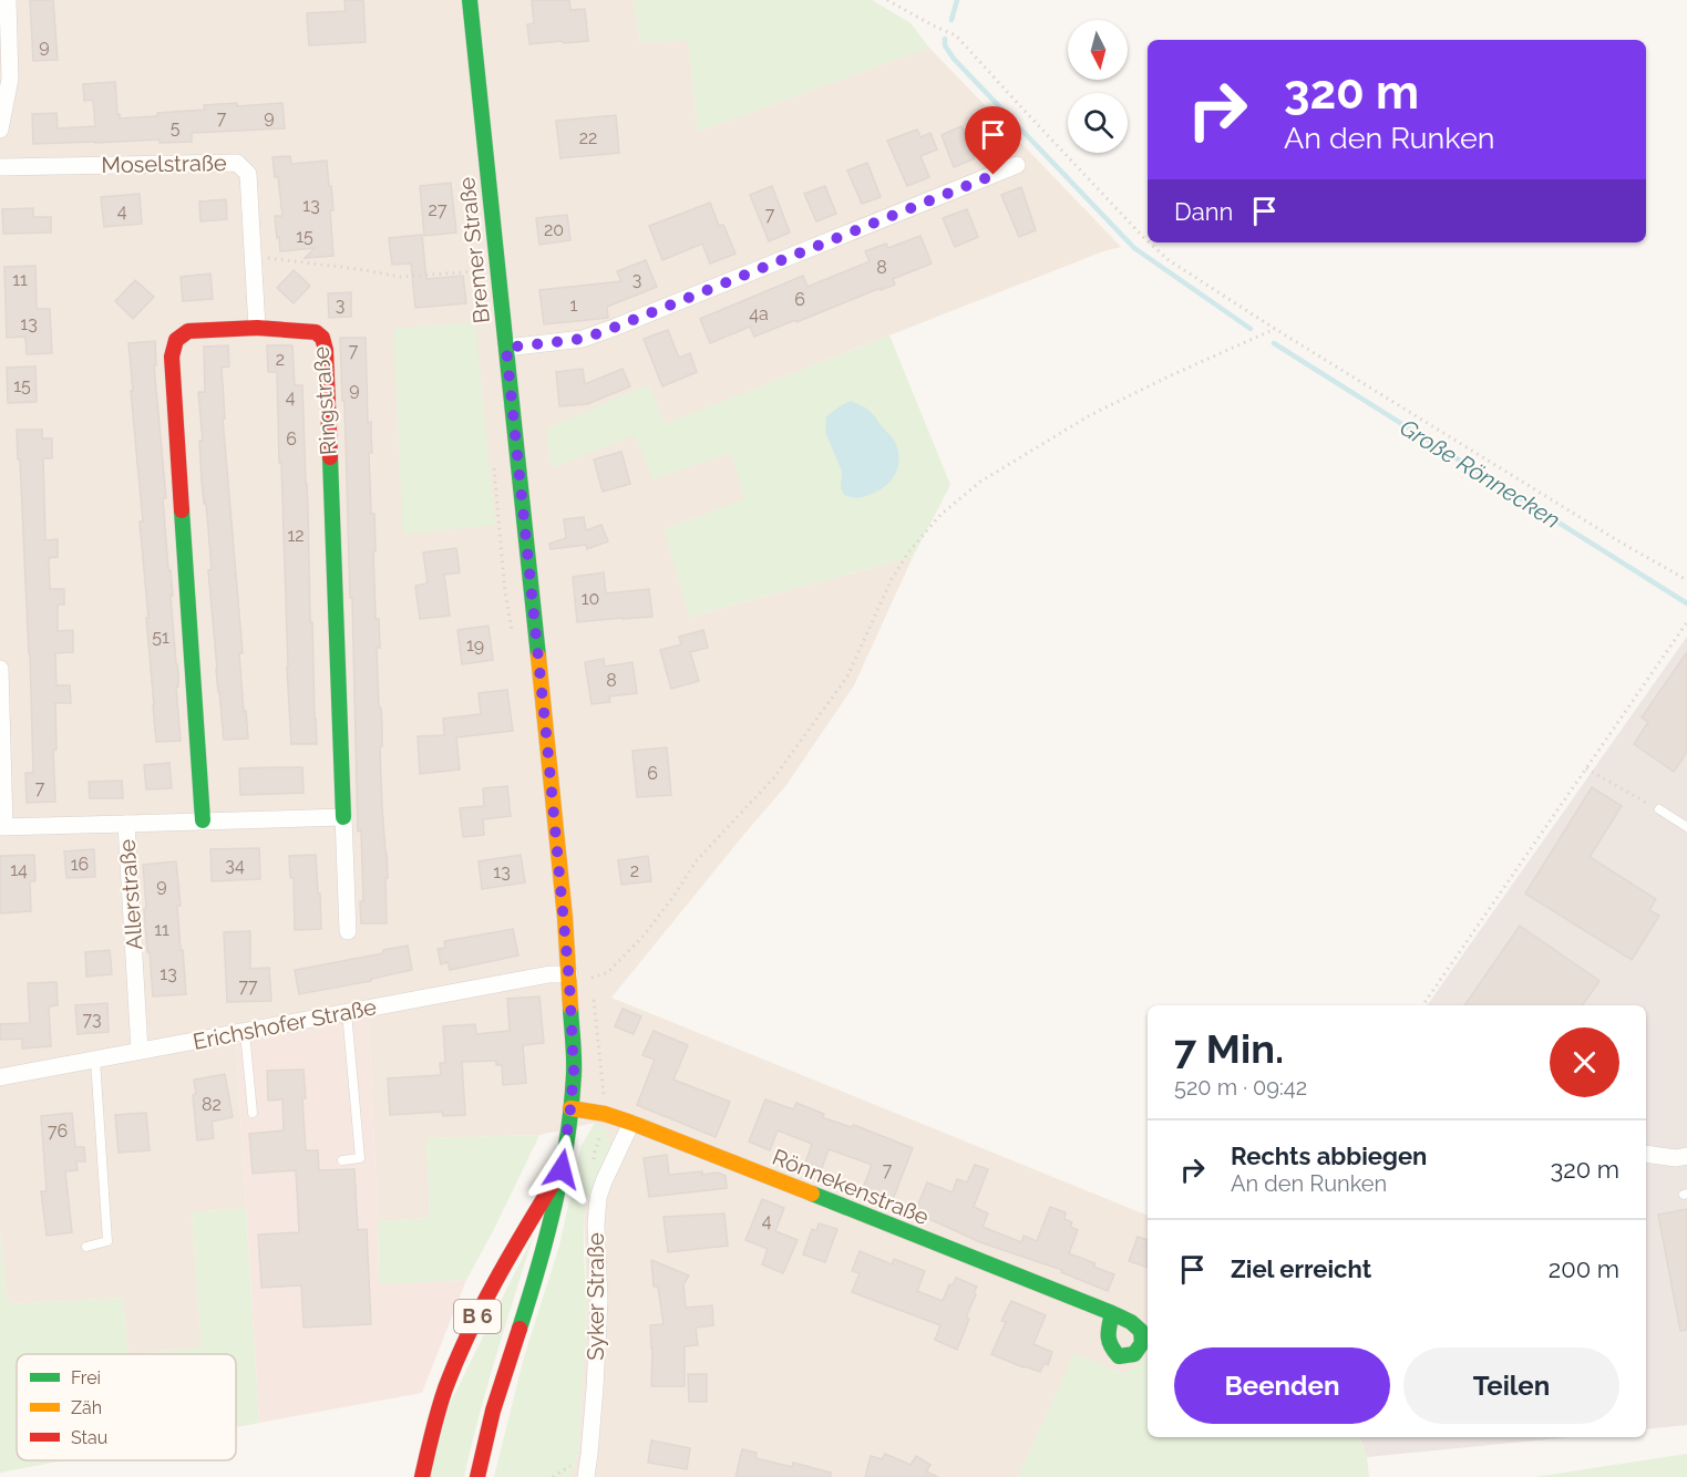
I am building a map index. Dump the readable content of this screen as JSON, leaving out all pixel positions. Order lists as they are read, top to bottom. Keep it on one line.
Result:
{"streets":{"main road":["Bremer Straße","Ringstraße","Rönnekenstraße","B 6"],"street":["Moselstraße","Allerstraße","Erichshofer Straße","Syker Straße"]},"crossings":[["Moselstraße","Ringstraße"],["Bremer Straße","Erichshofer Straße"],["Bremer Straße","Rönnekenstraße"],["Bremer Straße","B 6"],["Allerstraße","Erichshofer Straße"],["Rönnekenstraße","Syker Straße"]],"water":["Große Rönnecken"],"house_numbers":["9","9","7","5","22","13","27","4","7","20","15","8","11","3","6","3","1","4a","13","7","2","15","9","4","6","12","10","51","19","8","6","7","16","34","14","2","13","9","11","13","77","73","82","76","7","4"],"legend":["Frei","Zäh","Stau"],"north":"bottom","page":{"turn":["320 m","An den Runken"],"then":"Dann","heading":["7 Min.","520 m · 09:42"],"list":[{"name":"Rechts abbiegen","note":"An den Runken","value":"320 m"},{"name":"Ziel erreicht","value":"200 m"}],"buttons":["Beenden","Teilen"]}}
